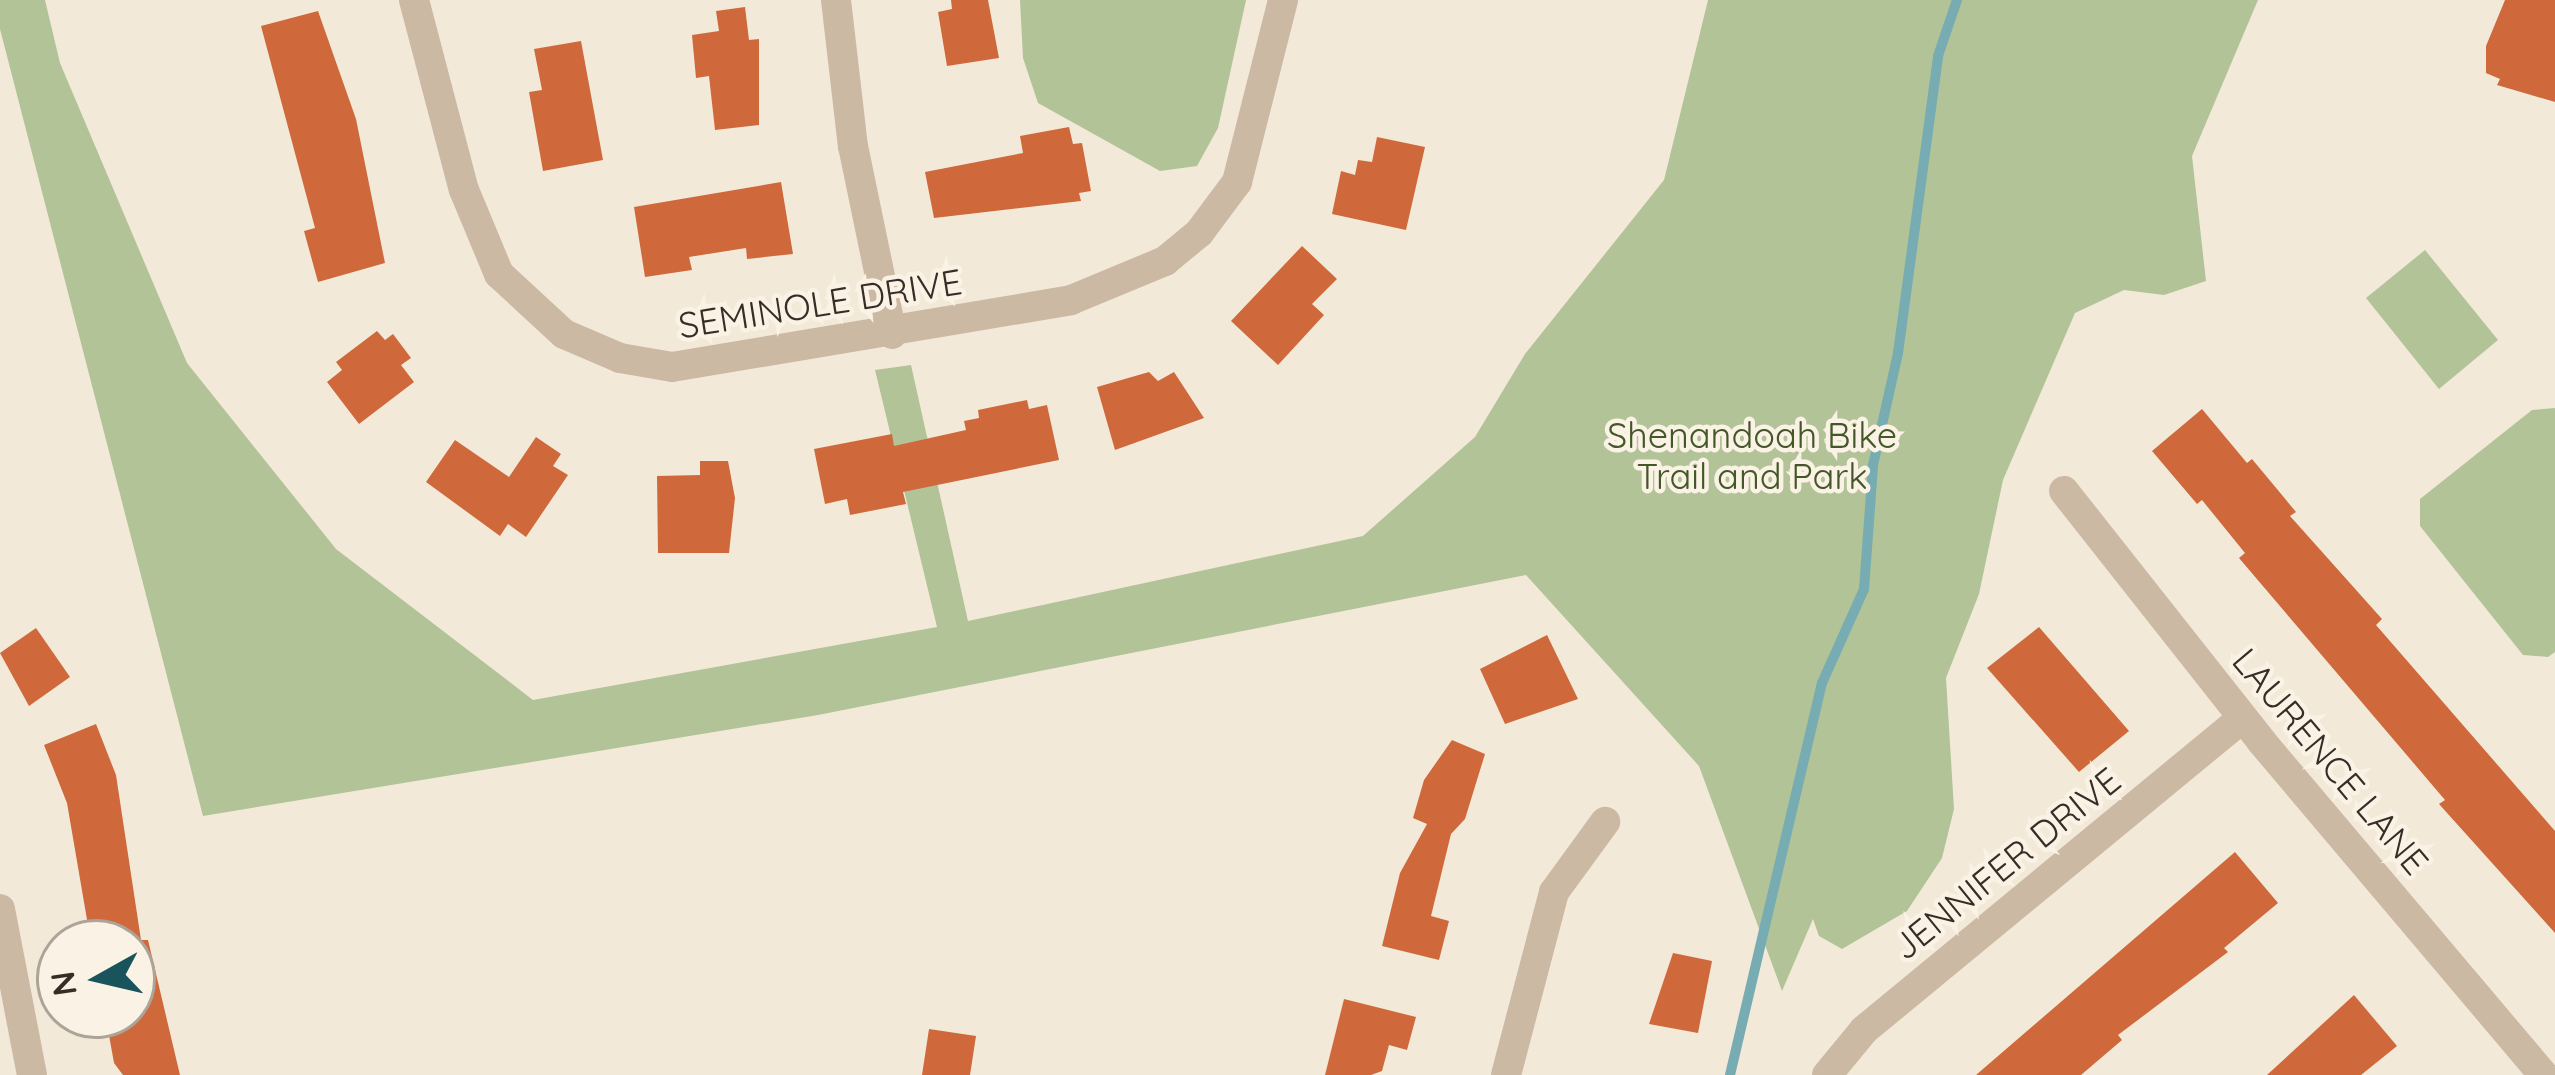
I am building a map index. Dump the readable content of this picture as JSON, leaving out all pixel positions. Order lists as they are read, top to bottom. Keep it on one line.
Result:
{"streets":{"street":["SEMINOLE DRIVE","LAURENCE LANE","JENNIFER DRIVE"]},"crossings":[["LAURENCE LANE","JENNIFER DRIVE"]],"parks":["Shenandoah Bike Trail and Park"],"north":"left"}
